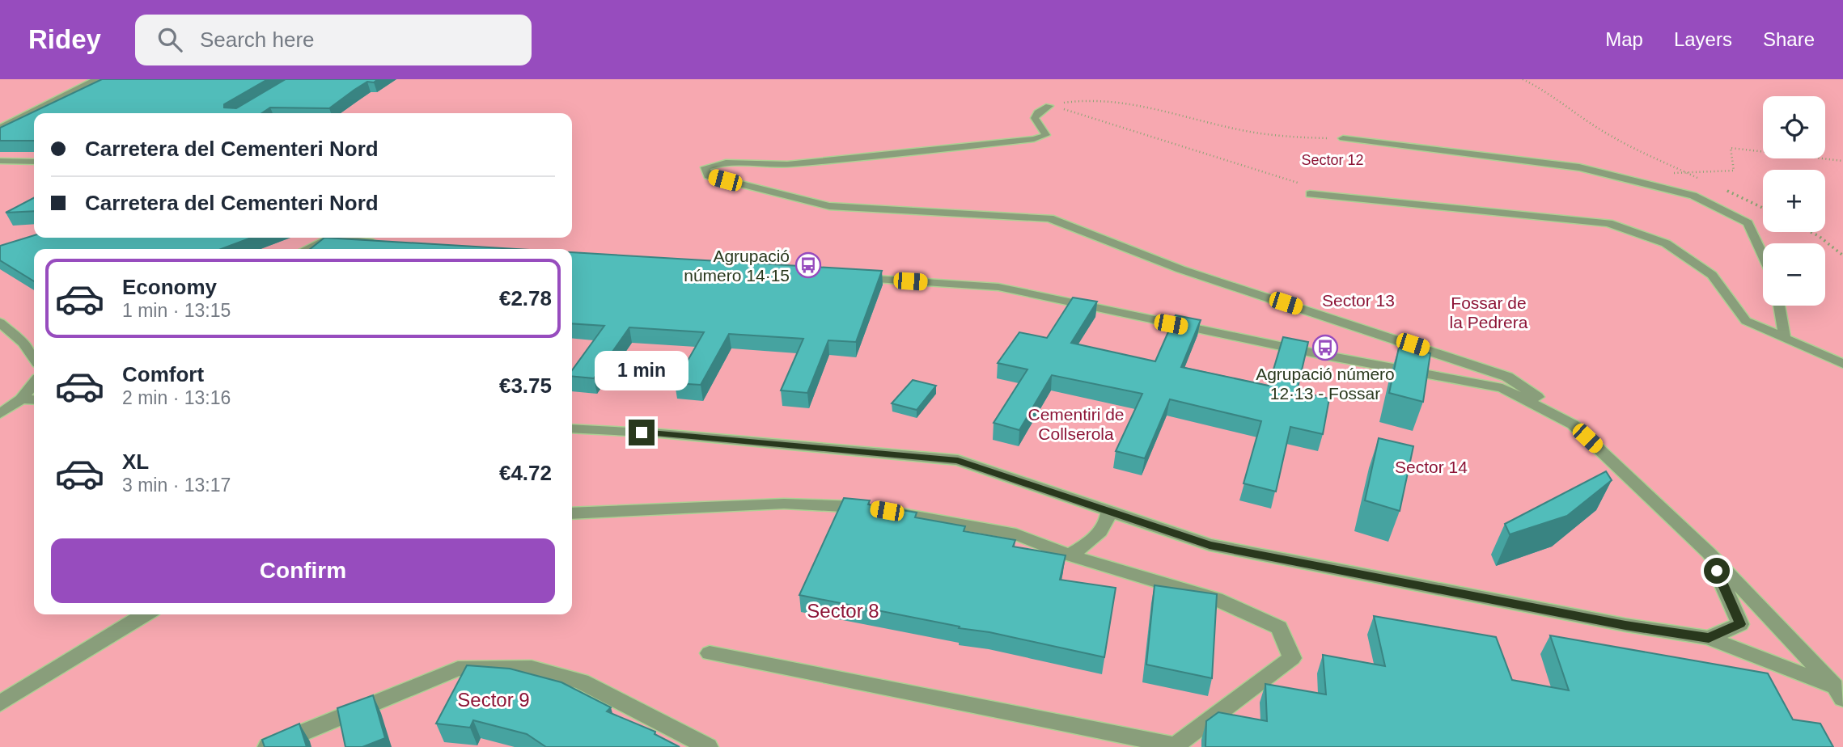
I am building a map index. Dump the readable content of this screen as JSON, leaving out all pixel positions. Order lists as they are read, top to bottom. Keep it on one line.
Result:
{"parks":["Sector 12","Sector 13","Fossar de la Pedrera","Cementiri de Collserola","Sector 14","Sector 8","Sector 9"],"places":{"bus stop":["Agrupació número 14·15","Agrupació número 12·13 - Fossar"]},"page":{"header":"Ridey","search":"Search here","nav":["Map","Layers","Share"],"map_buttons":["+","−"],"banner":["Carretera del Cementeri Nord","Carretera del Cementeri Nord"],"list":[{"name":"Economy","note":"1 min · 13:15","value":"€2.78"},{"name":"Comfort","note":"2 min · 13:16","value":"€3.75"},{"name":"XL","note":"3 min · 13:17","value":"€4.72"}],"bubble":"1 min","buttons":"Confirm"}}
